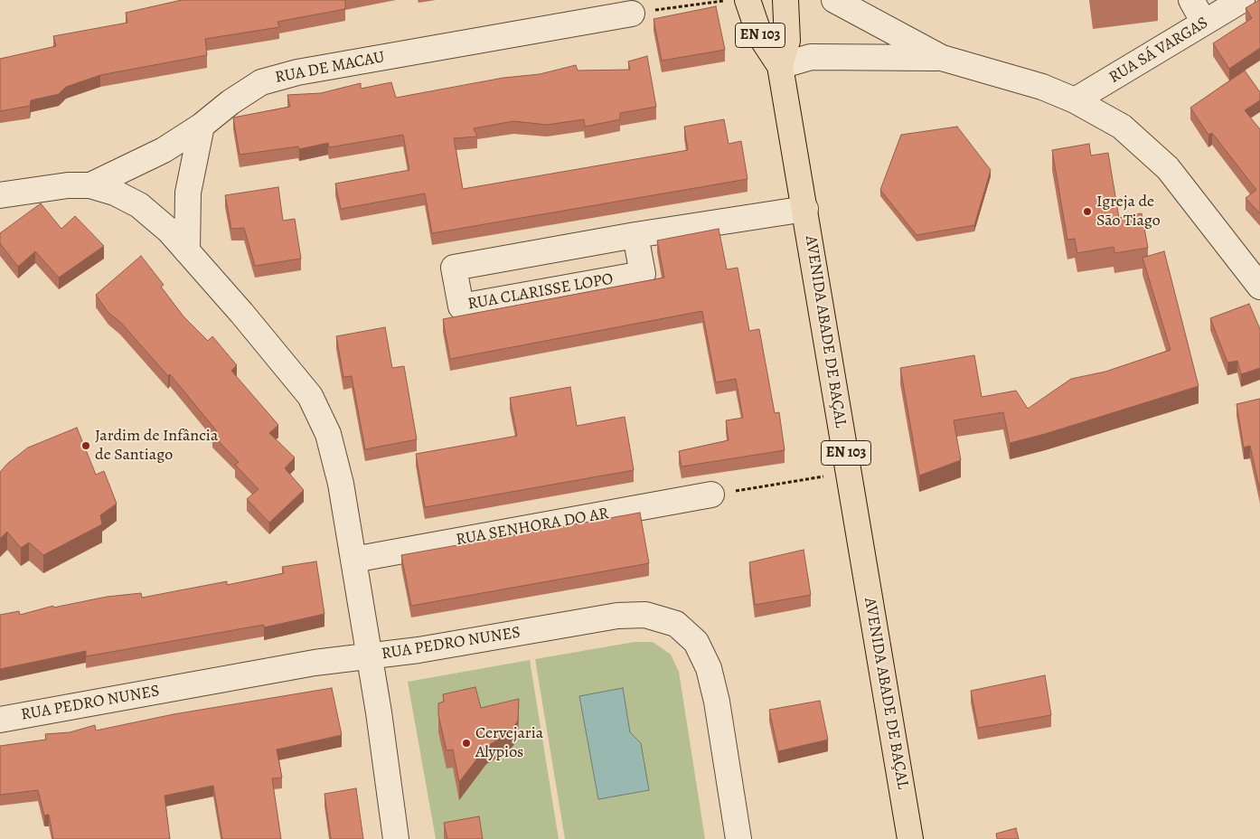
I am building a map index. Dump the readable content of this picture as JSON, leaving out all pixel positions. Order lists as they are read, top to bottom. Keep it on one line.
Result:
{"streets":{"main road":["EN 103","AVENIDA ABADE DE BAÇAL"],"street":["RUA SÁ VARGAS","RUA DE MACAU","RUA CLARISSE LOPO","RUA SENHORA DO AR","RUA PEDRO NUNES"]},"crossings":[["RUA CLARISSE LOPO","AVENIDA ABADE DE BAÇAL"]],"places":["Igreja de São Tiago","Jardim de Infância de Santiago","Cervejaria Alypios"]}
